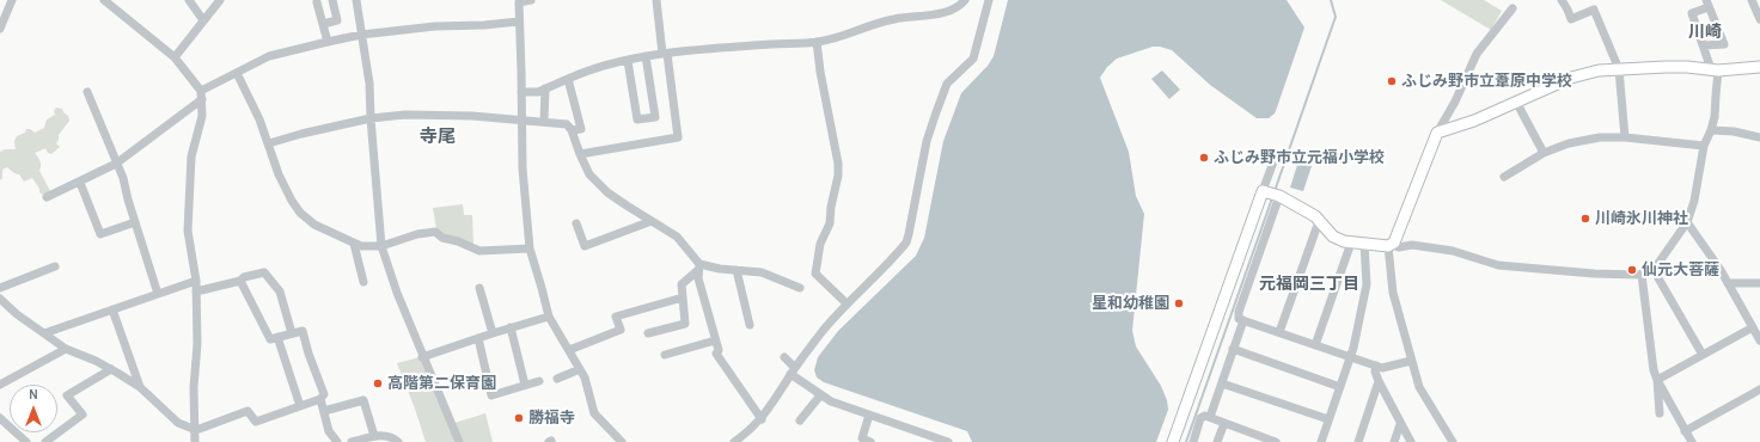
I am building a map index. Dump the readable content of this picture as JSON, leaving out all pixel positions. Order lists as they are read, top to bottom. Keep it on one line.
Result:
{"districts":["川崎","寺尾","元福岡三丁目"],"places":["ふじみ野市立葦原中学校","ふじみ野市立元福小学校","川崎氷川神社","仙元大菩薩","星和幼稚園","高階第二保育園","勝福寺"],"north":"top"}
